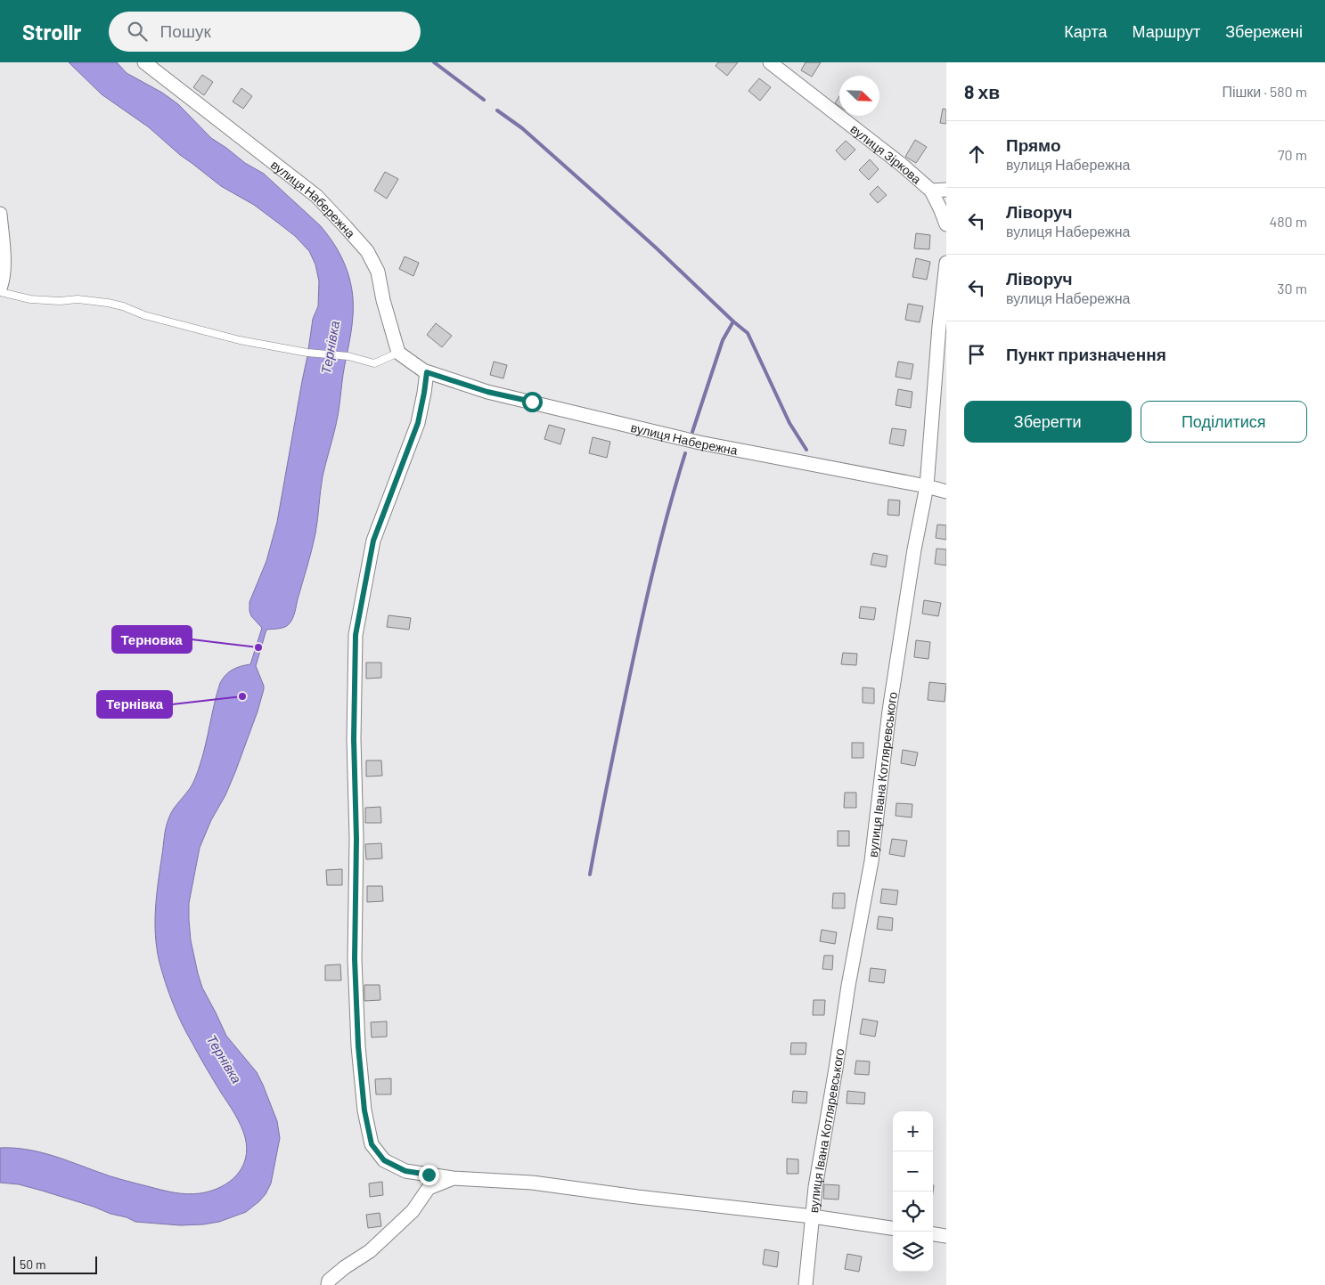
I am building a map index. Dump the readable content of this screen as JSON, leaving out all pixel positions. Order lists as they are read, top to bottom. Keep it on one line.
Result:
{"streets":{"street":["вулиця Зіркова","вулиця Набережна","вулиця Івана Котляревського"]},"crossings":[["вулиця Набережна","вулиця Івана Котляревського"]],"water":["Тернівка"],"places":["Терновка","Тернівка"],"scale_bar":"50 m","north":"bottom right","page":{"header":"Strollr","search":"Пошук","nav":["Карта","Маршрут","Збережені"],"heading":["8 хв","Пішки · 580 m"],"list":[["Прямо","вулиця Набережна","70 m"],["Ліворуч","вулиця Набережна","480 m"],["Ліворуч","вулиця Набережна","30 m"],"Пункт призначення"],"buttons":["Зберегти","Поділитися"],"map_buttons":["+","−"],"scale":"50 m"}}
